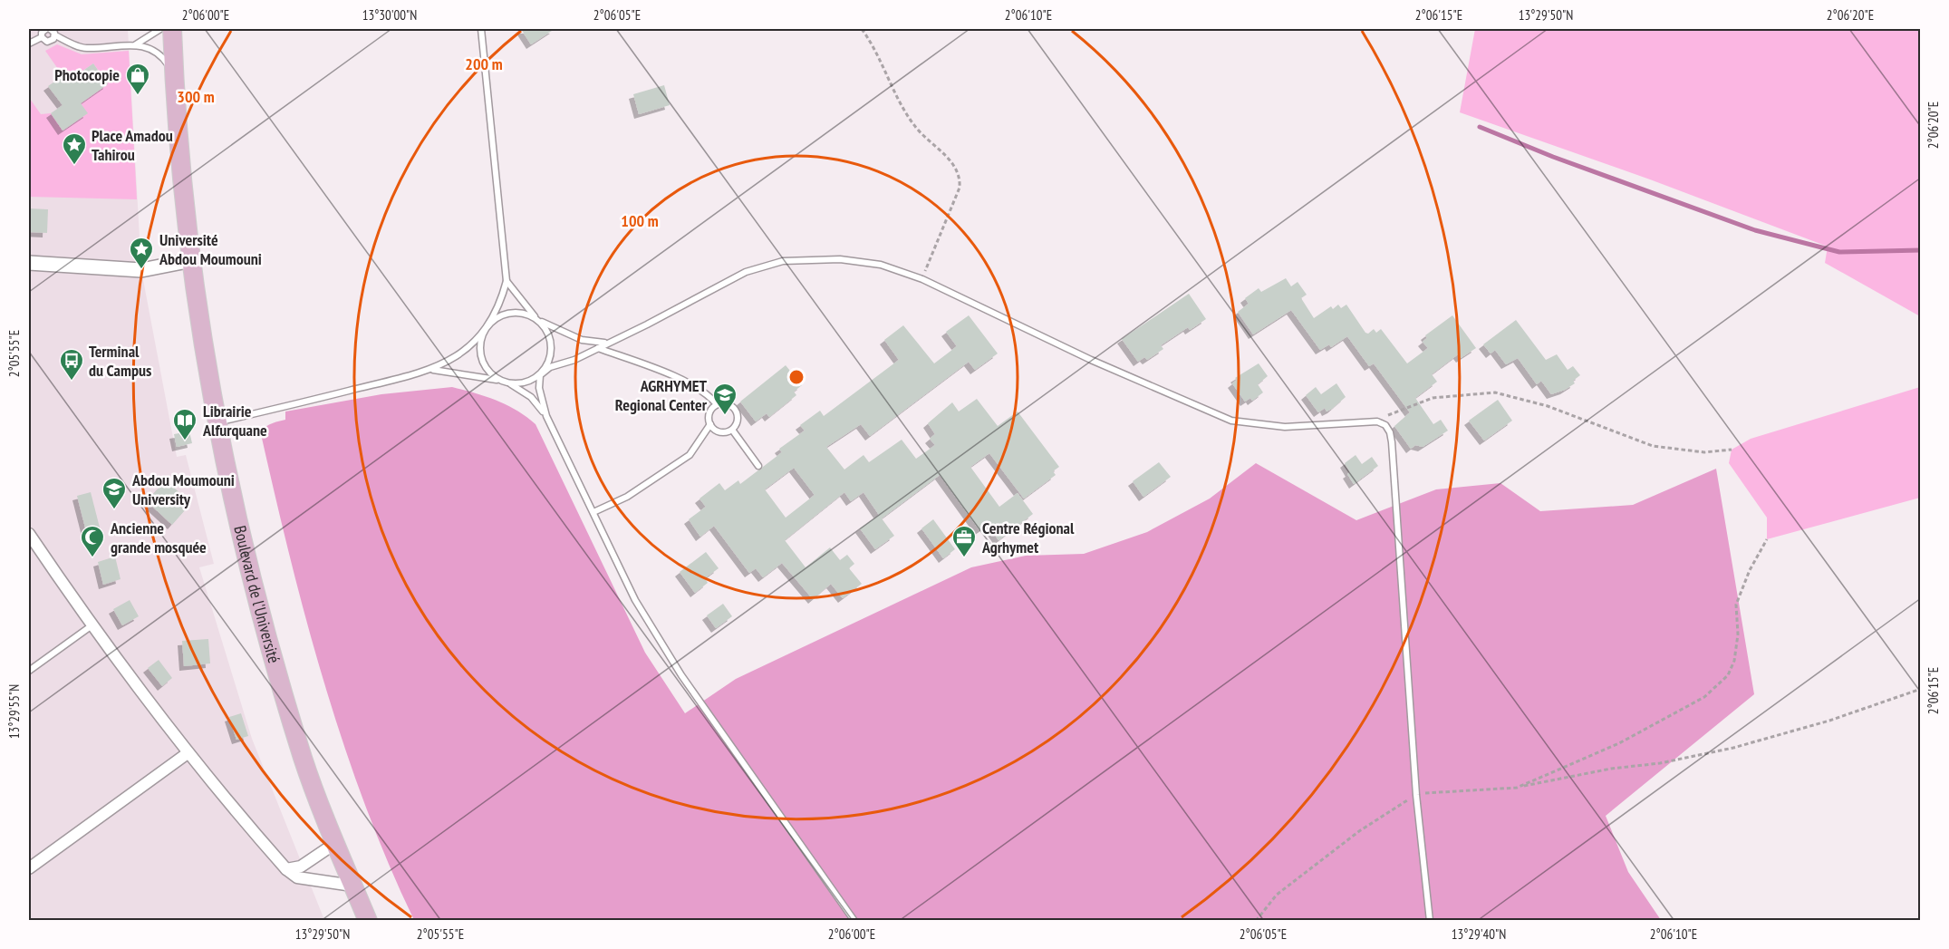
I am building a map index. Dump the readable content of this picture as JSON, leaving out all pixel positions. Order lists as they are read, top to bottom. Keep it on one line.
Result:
{"streets":{"main road":["Boulevard de l'Université"]},"places":{"shop":["Photocopie"],"place":["Place Amadou Tahirou","Université Abdou Moumouni"],"bus stop":["Terminal du Campus"],"school or university":["AGRHYMET Regional Center","Abdou Moumouni University"],"library":["Librairie Alfurquane"],"mosque":["Ancienne grande mosquée"],"office":["Centre Régional Agrhymet"]},"coordinates":["2°06'00\"E","13°30'00\"N","2°06'05\"E","2°06'10\"E","2°06'15\"E","13°29'50\"N","2°06'20\"E","2°05'55\"E","13°29'55\"N","13°29'40\"N"],"rings":["200 m","300 m","100 m"]}
